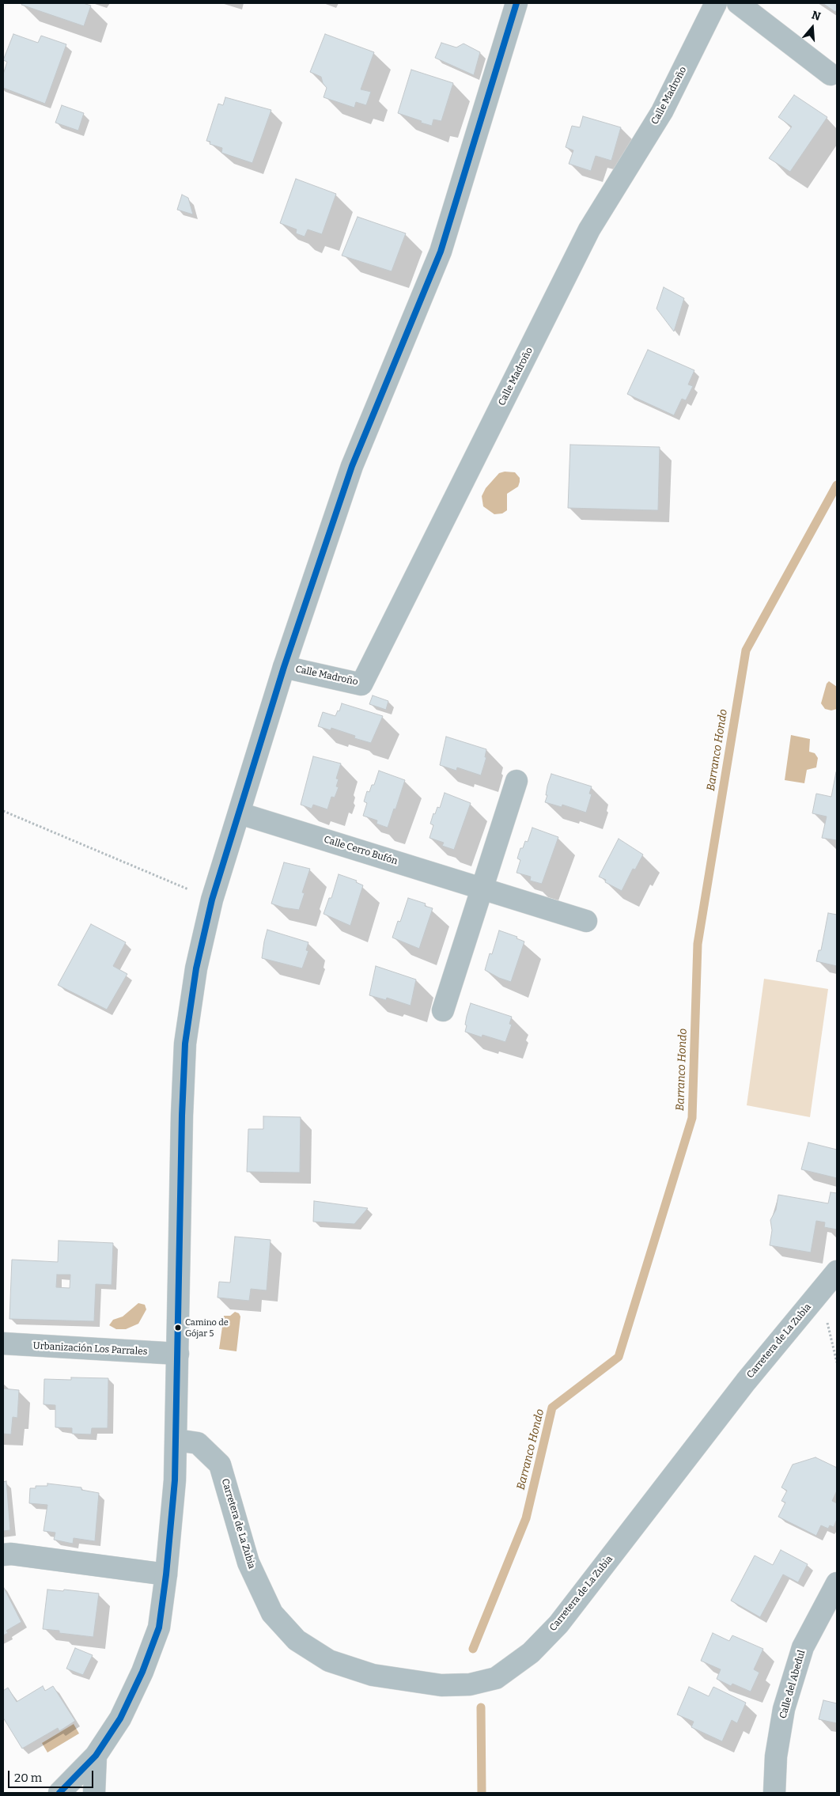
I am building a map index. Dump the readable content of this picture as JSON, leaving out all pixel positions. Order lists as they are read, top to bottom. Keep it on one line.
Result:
{"streets":{"street":["Calle Madroño","Calle Cerro Bufón","Carretera de La Zubia","Urbanización Los Parrales","Calle del Abedul"]},"water":["Barranco Hondo"],"places":["Camino de Gójar 5"],"scale_bar":"20 m","north":"top"}
